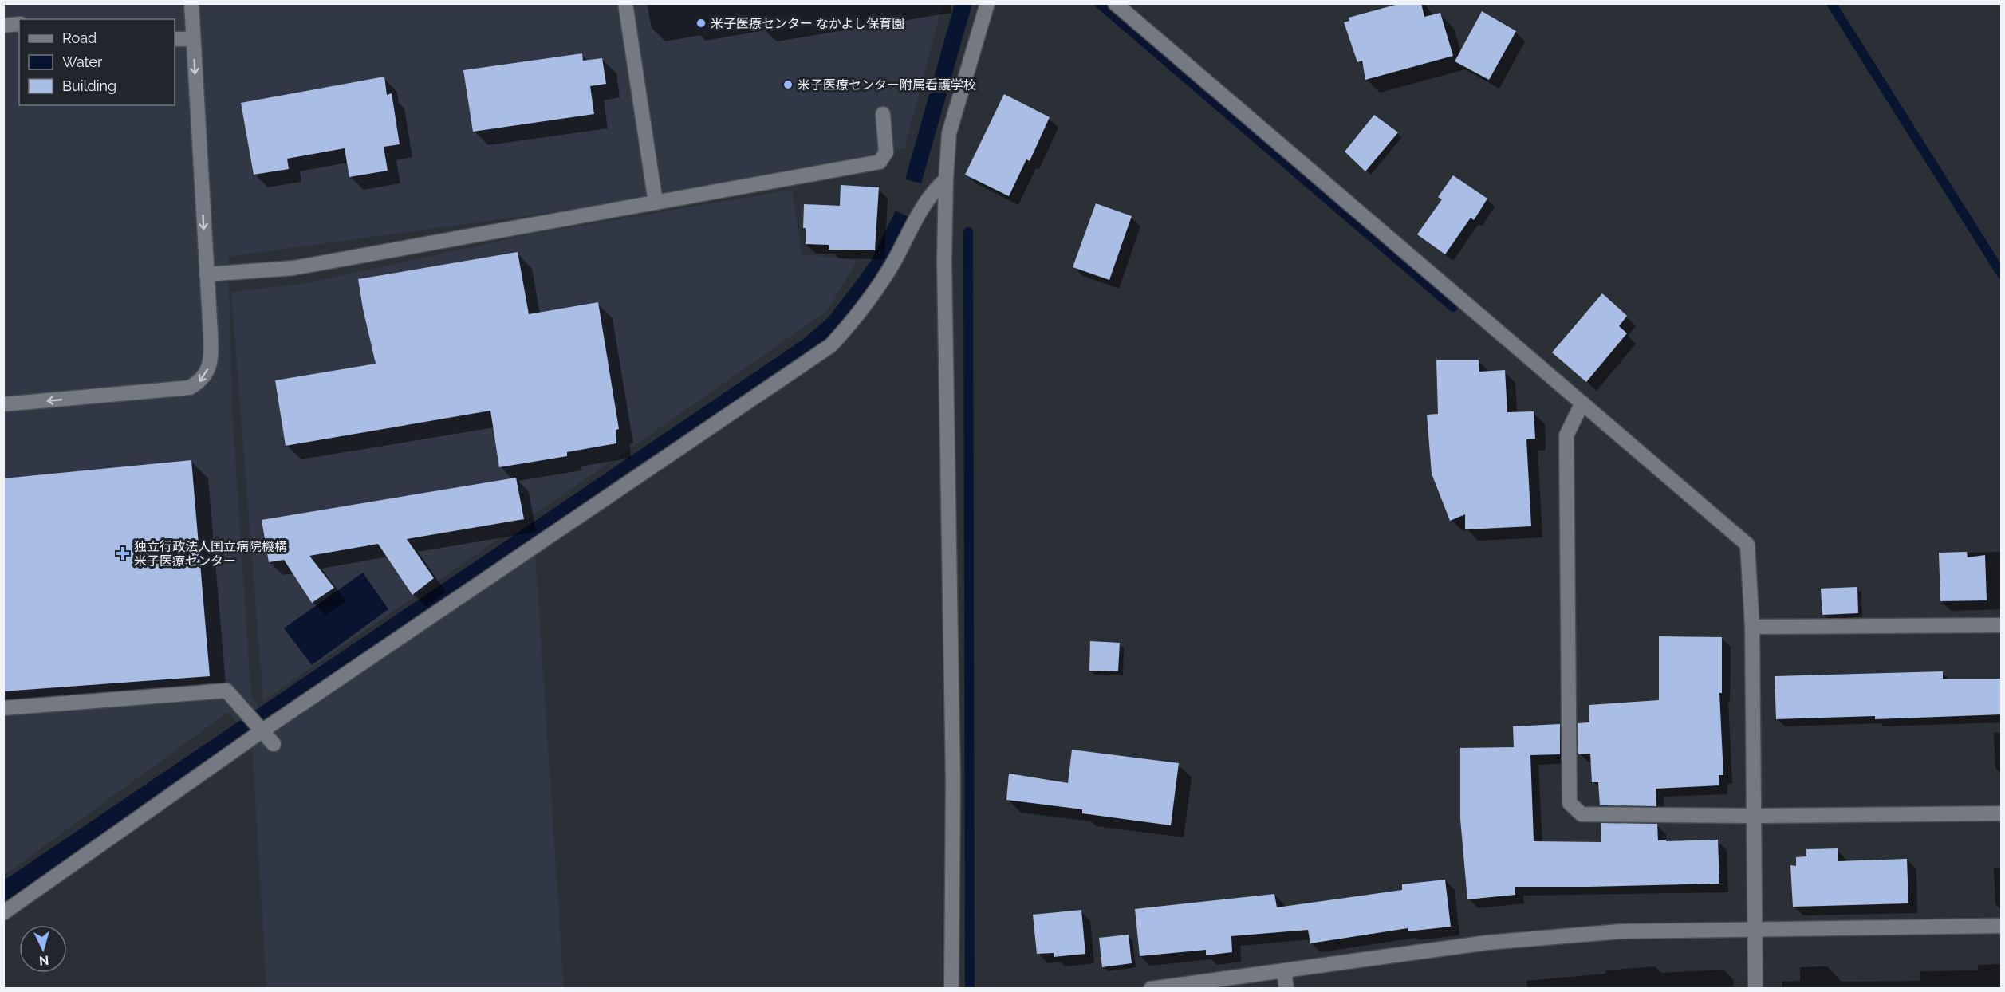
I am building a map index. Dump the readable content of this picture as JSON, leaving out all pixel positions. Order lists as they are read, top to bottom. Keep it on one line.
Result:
{"places":{"other":["米子医療センター なかよし保育園","米子医療センター附属看護学校"],"health":["独立行政法人国立病院機構 米子医療センター"]},"legend":["Road","Water","Building"],"north":"bottom"}
